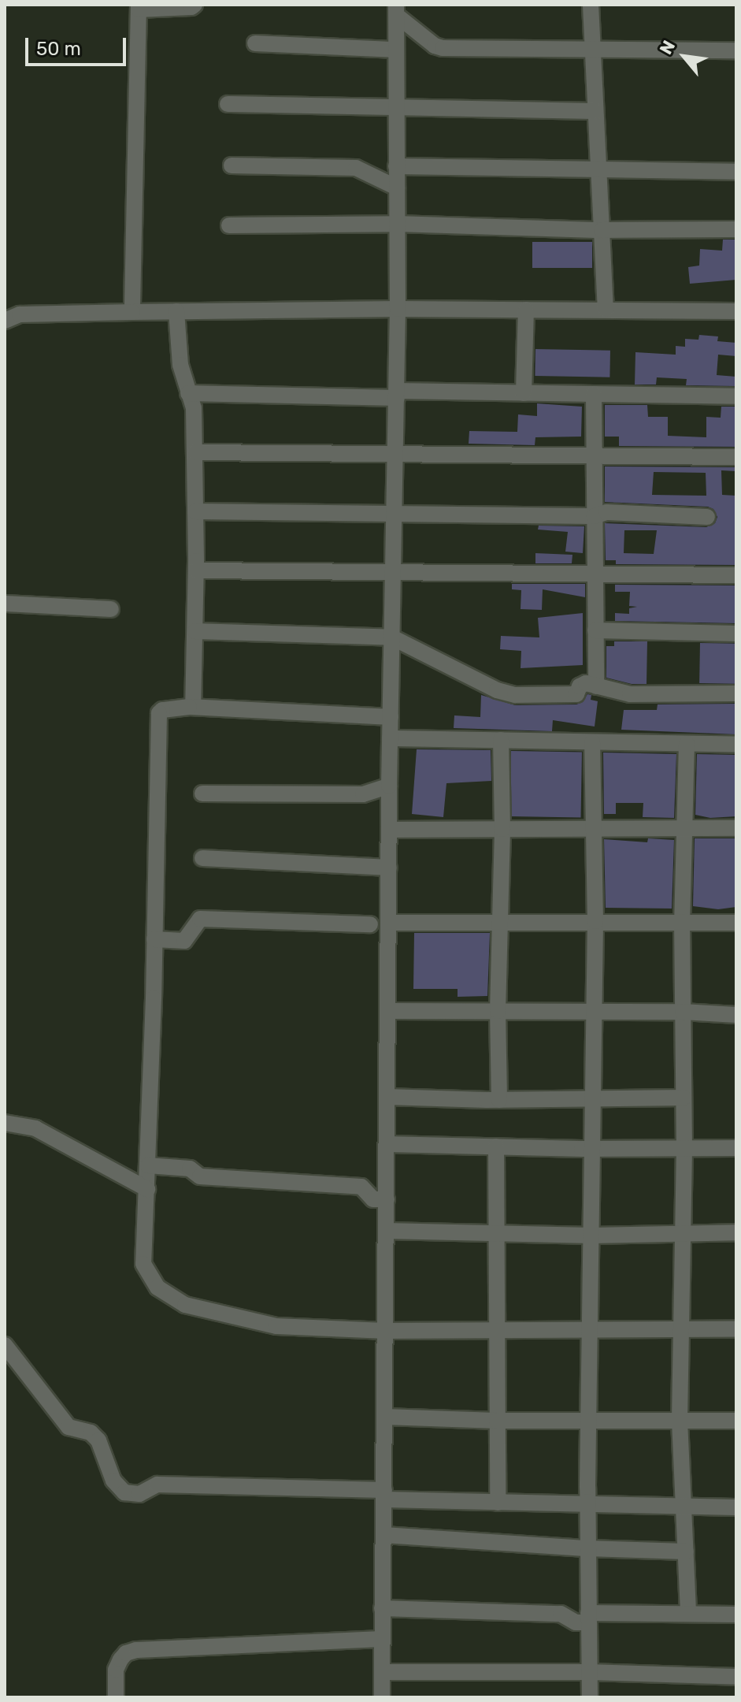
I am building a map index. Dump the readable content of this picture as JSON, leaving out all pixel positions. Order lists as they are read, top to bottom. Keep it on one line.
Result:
{"scale_bar":"50 m","north":"top left"}
